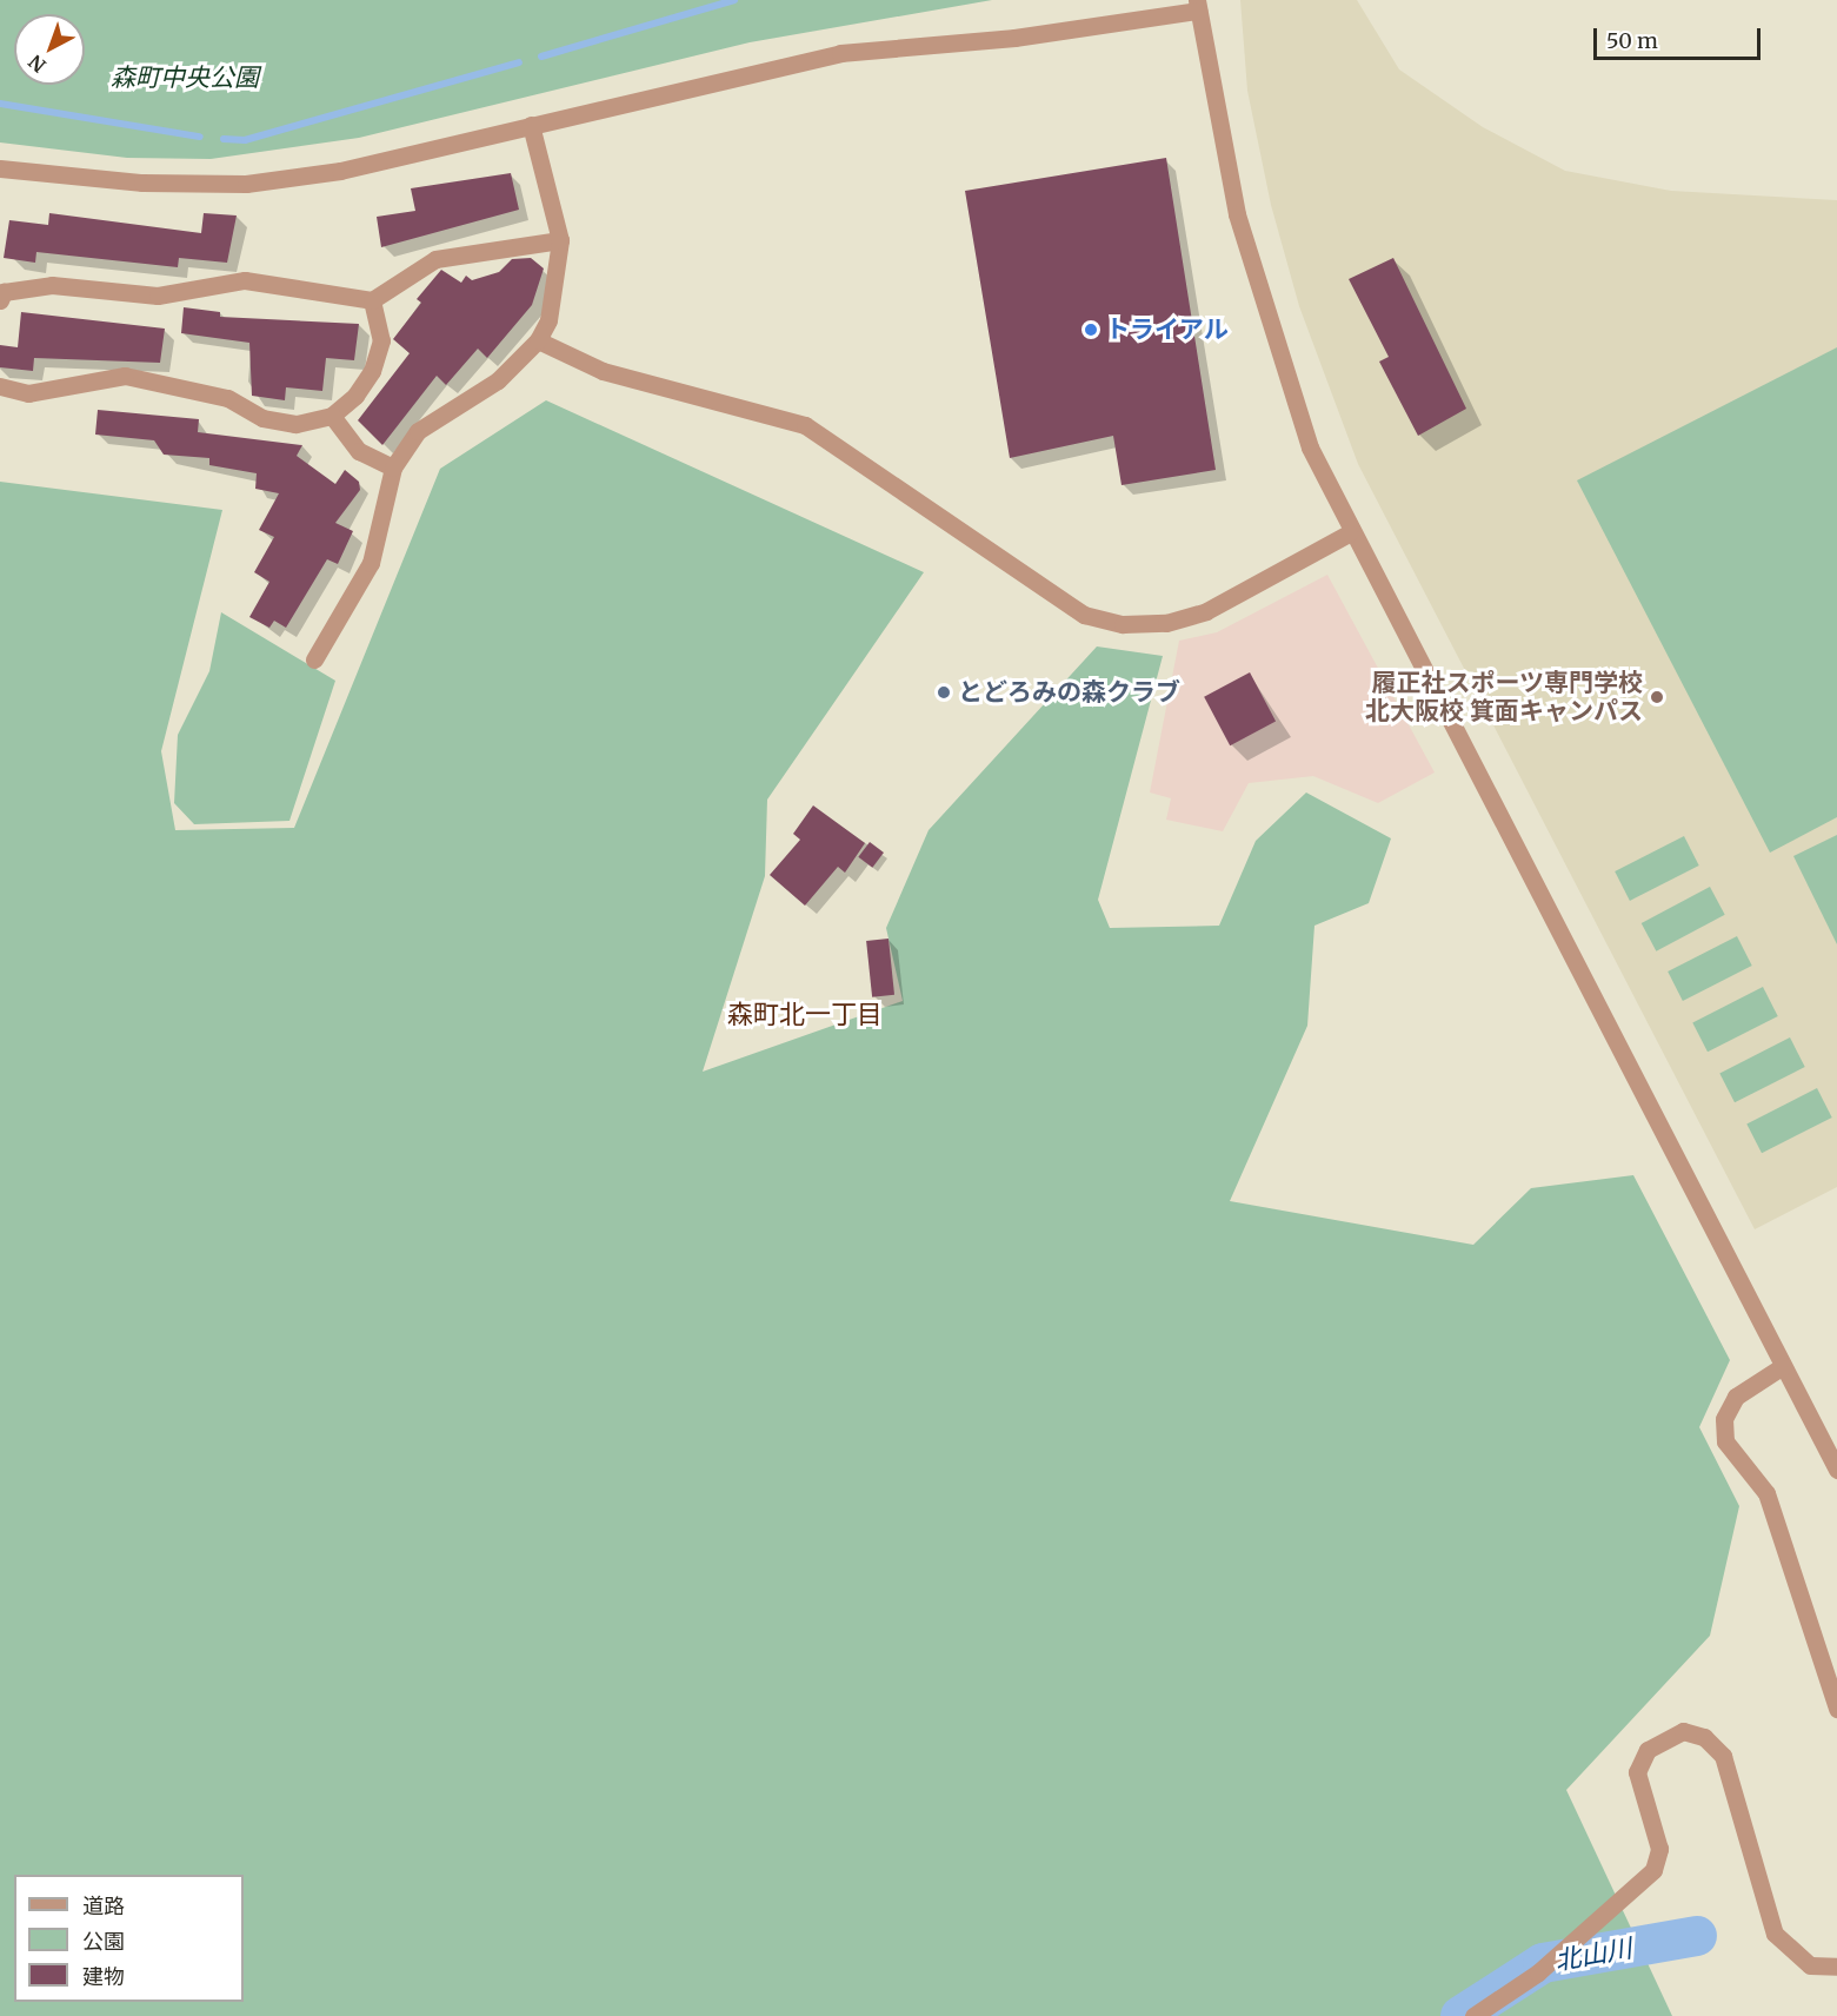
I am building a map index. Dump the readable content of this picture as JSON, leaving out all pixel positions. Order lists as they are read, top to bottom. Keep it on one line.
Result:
{"districts":["森町北一丁目"],"water":["北山川"],"parks":["森町中央公園"],"places":["トライアル","とどろみの森クラブ","履正社スポーツ専門学校 北大阪校 箕面キャンパス"],"legend":["道路","公園","建物"],"scale_bar":"50 m","north":"bottom left"}
